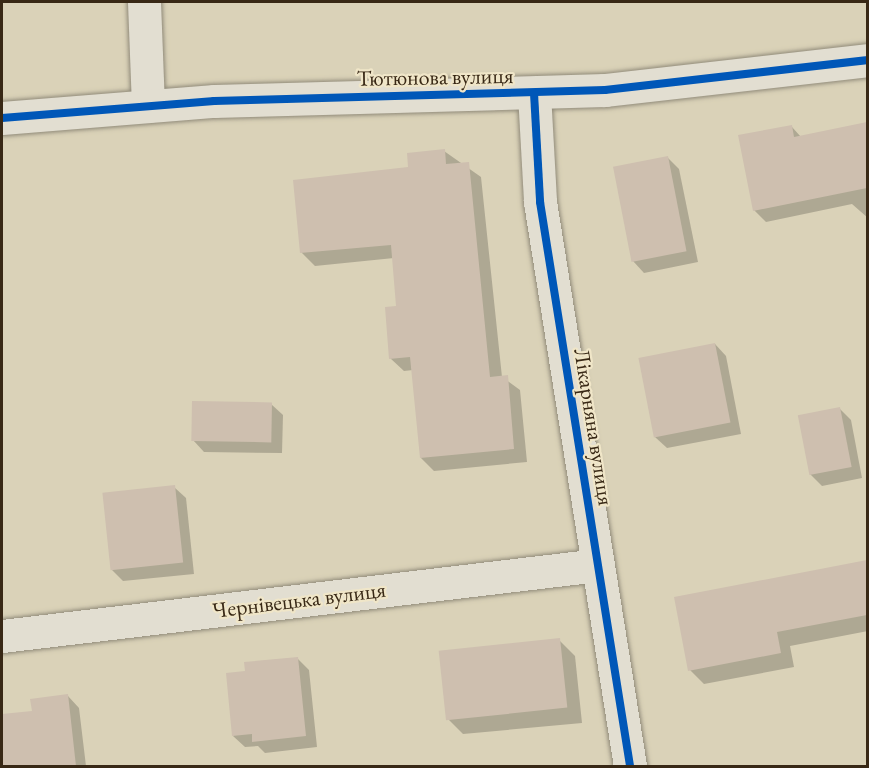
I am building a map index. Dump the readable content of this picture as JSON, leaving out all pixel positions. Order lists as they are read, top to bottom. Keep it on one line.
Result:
{"streets":{"street":["Тютюнова вулиця","Лікарняна вулиця","Чернівецька вулиця"]},"crossings":[["Тютюнова вулиця","Лікарняна вулиця"],["Лікарняна вулиця","Чернівецька вулиця"]]}
